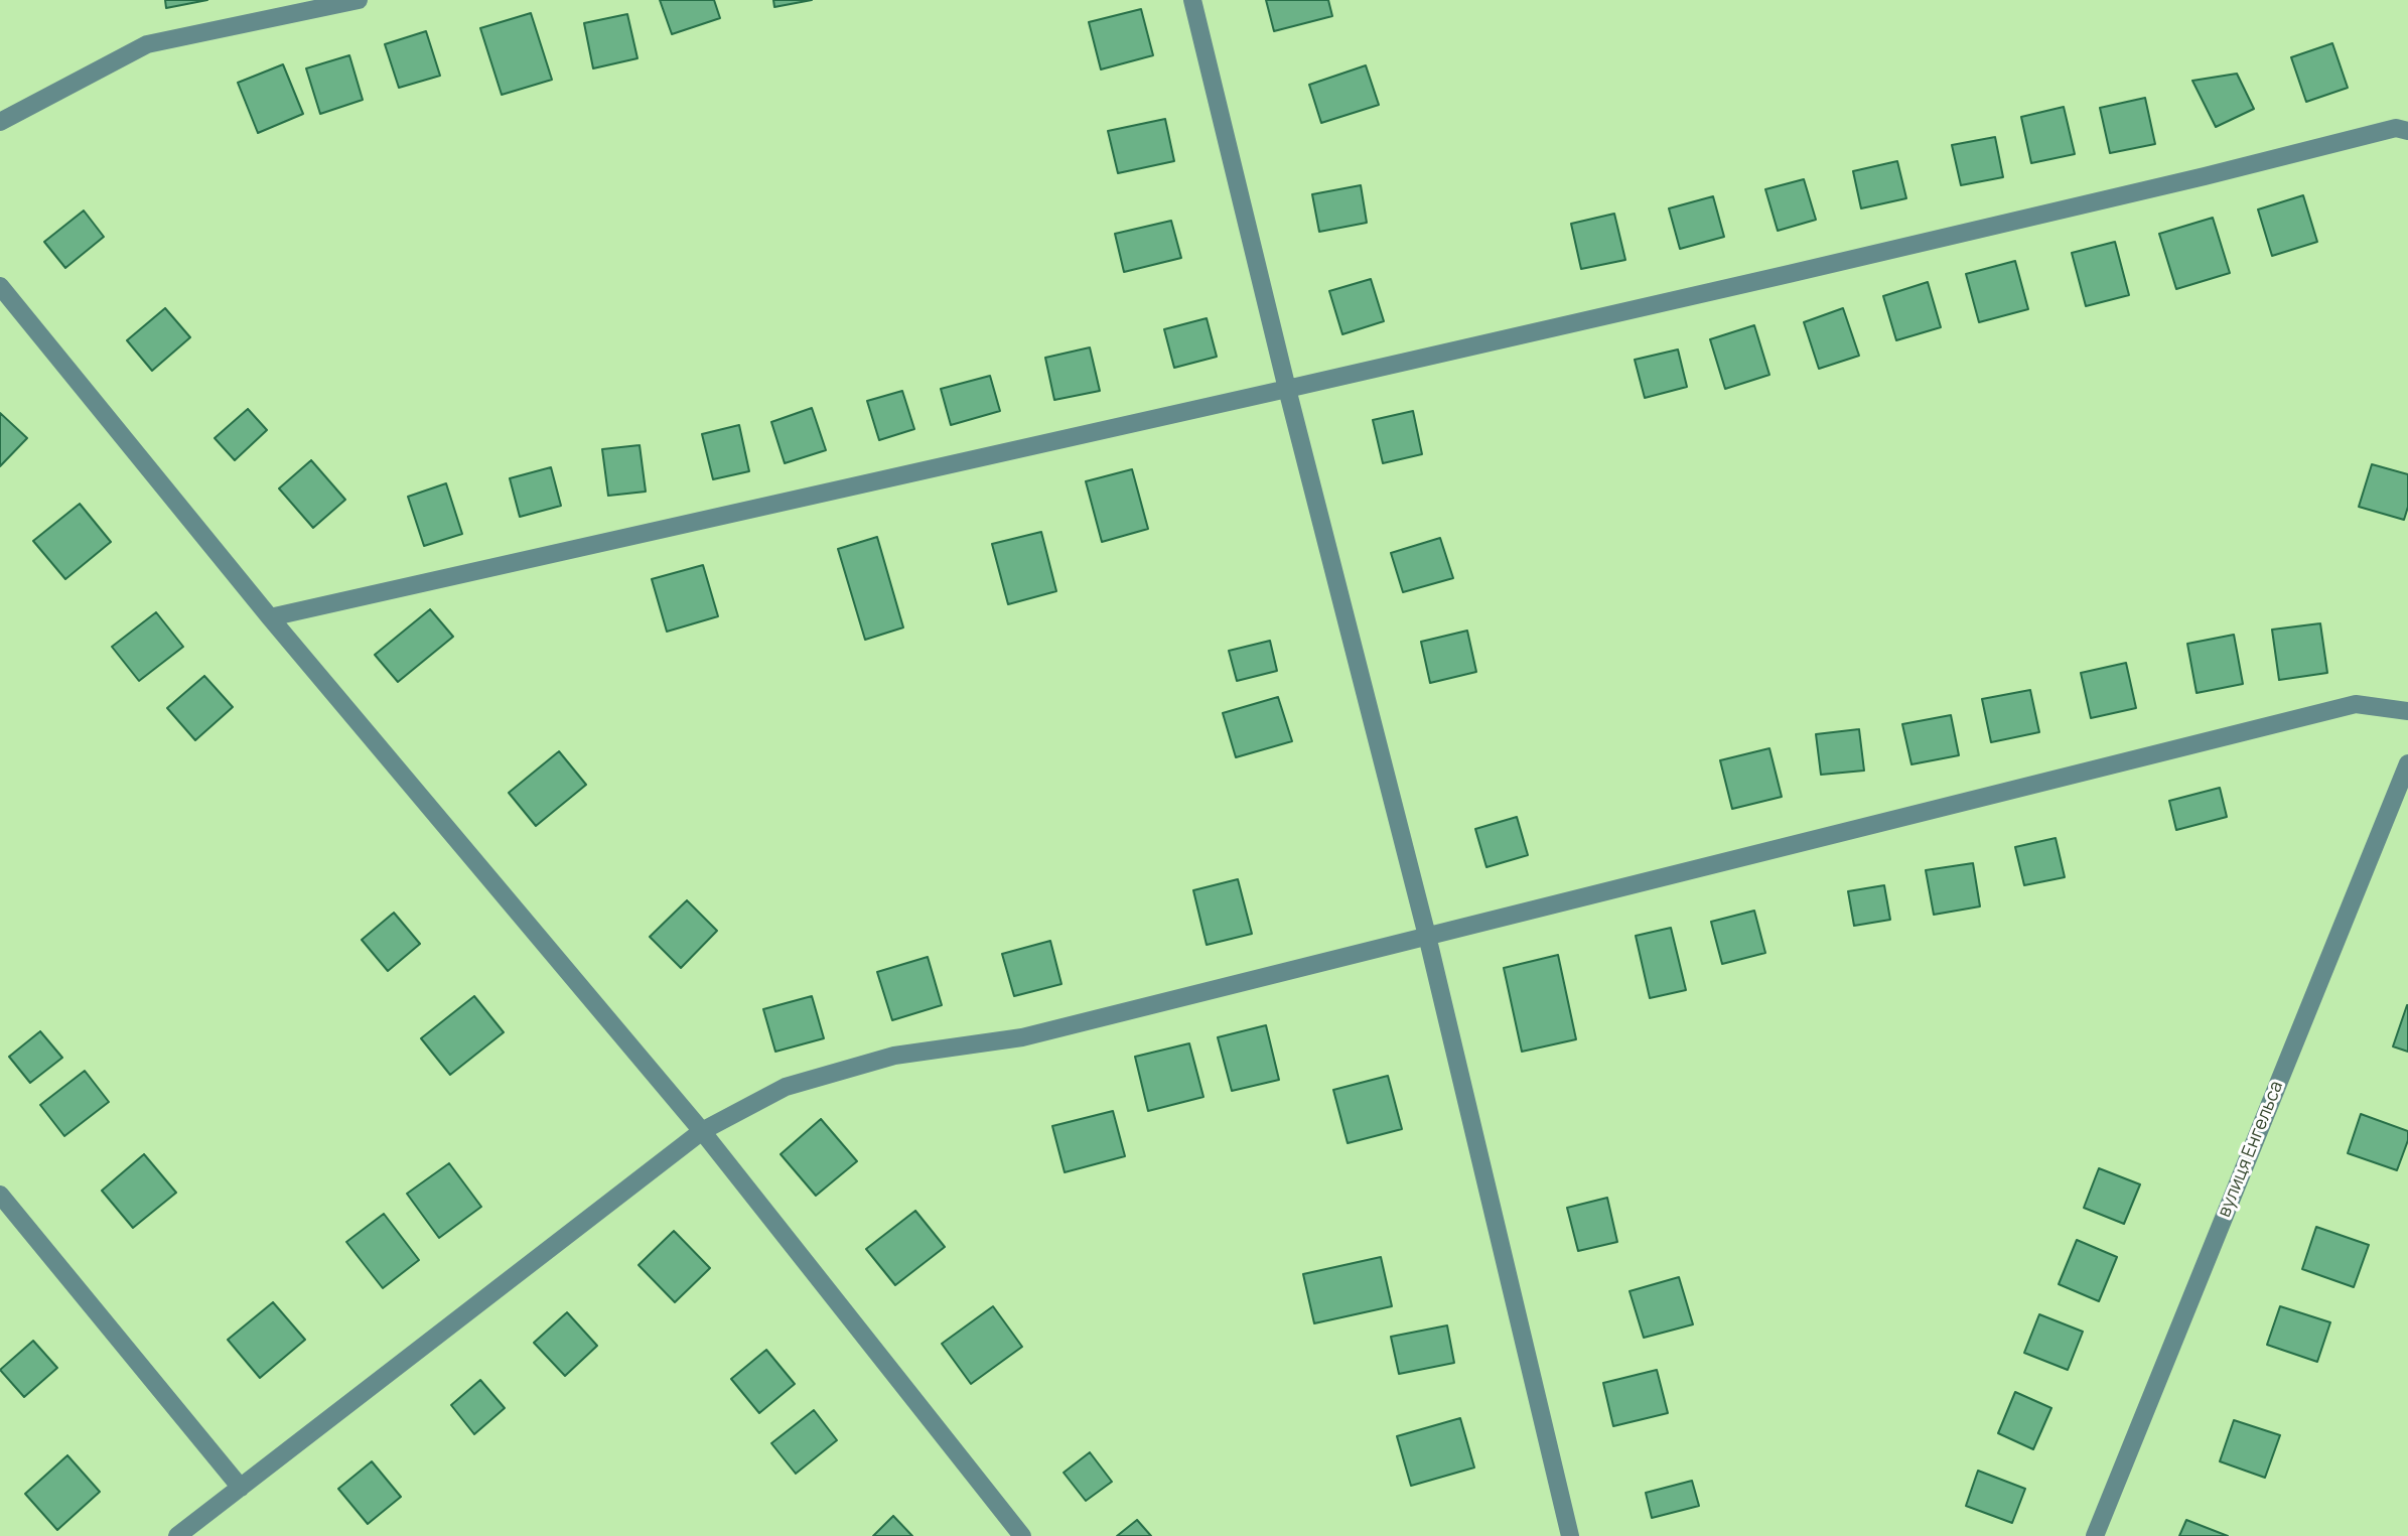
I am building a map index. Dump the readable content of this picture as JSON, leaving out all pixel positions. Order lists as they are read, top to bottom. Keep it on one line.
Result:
{"streets":{"street":["вулиця Енгельса"]}}
